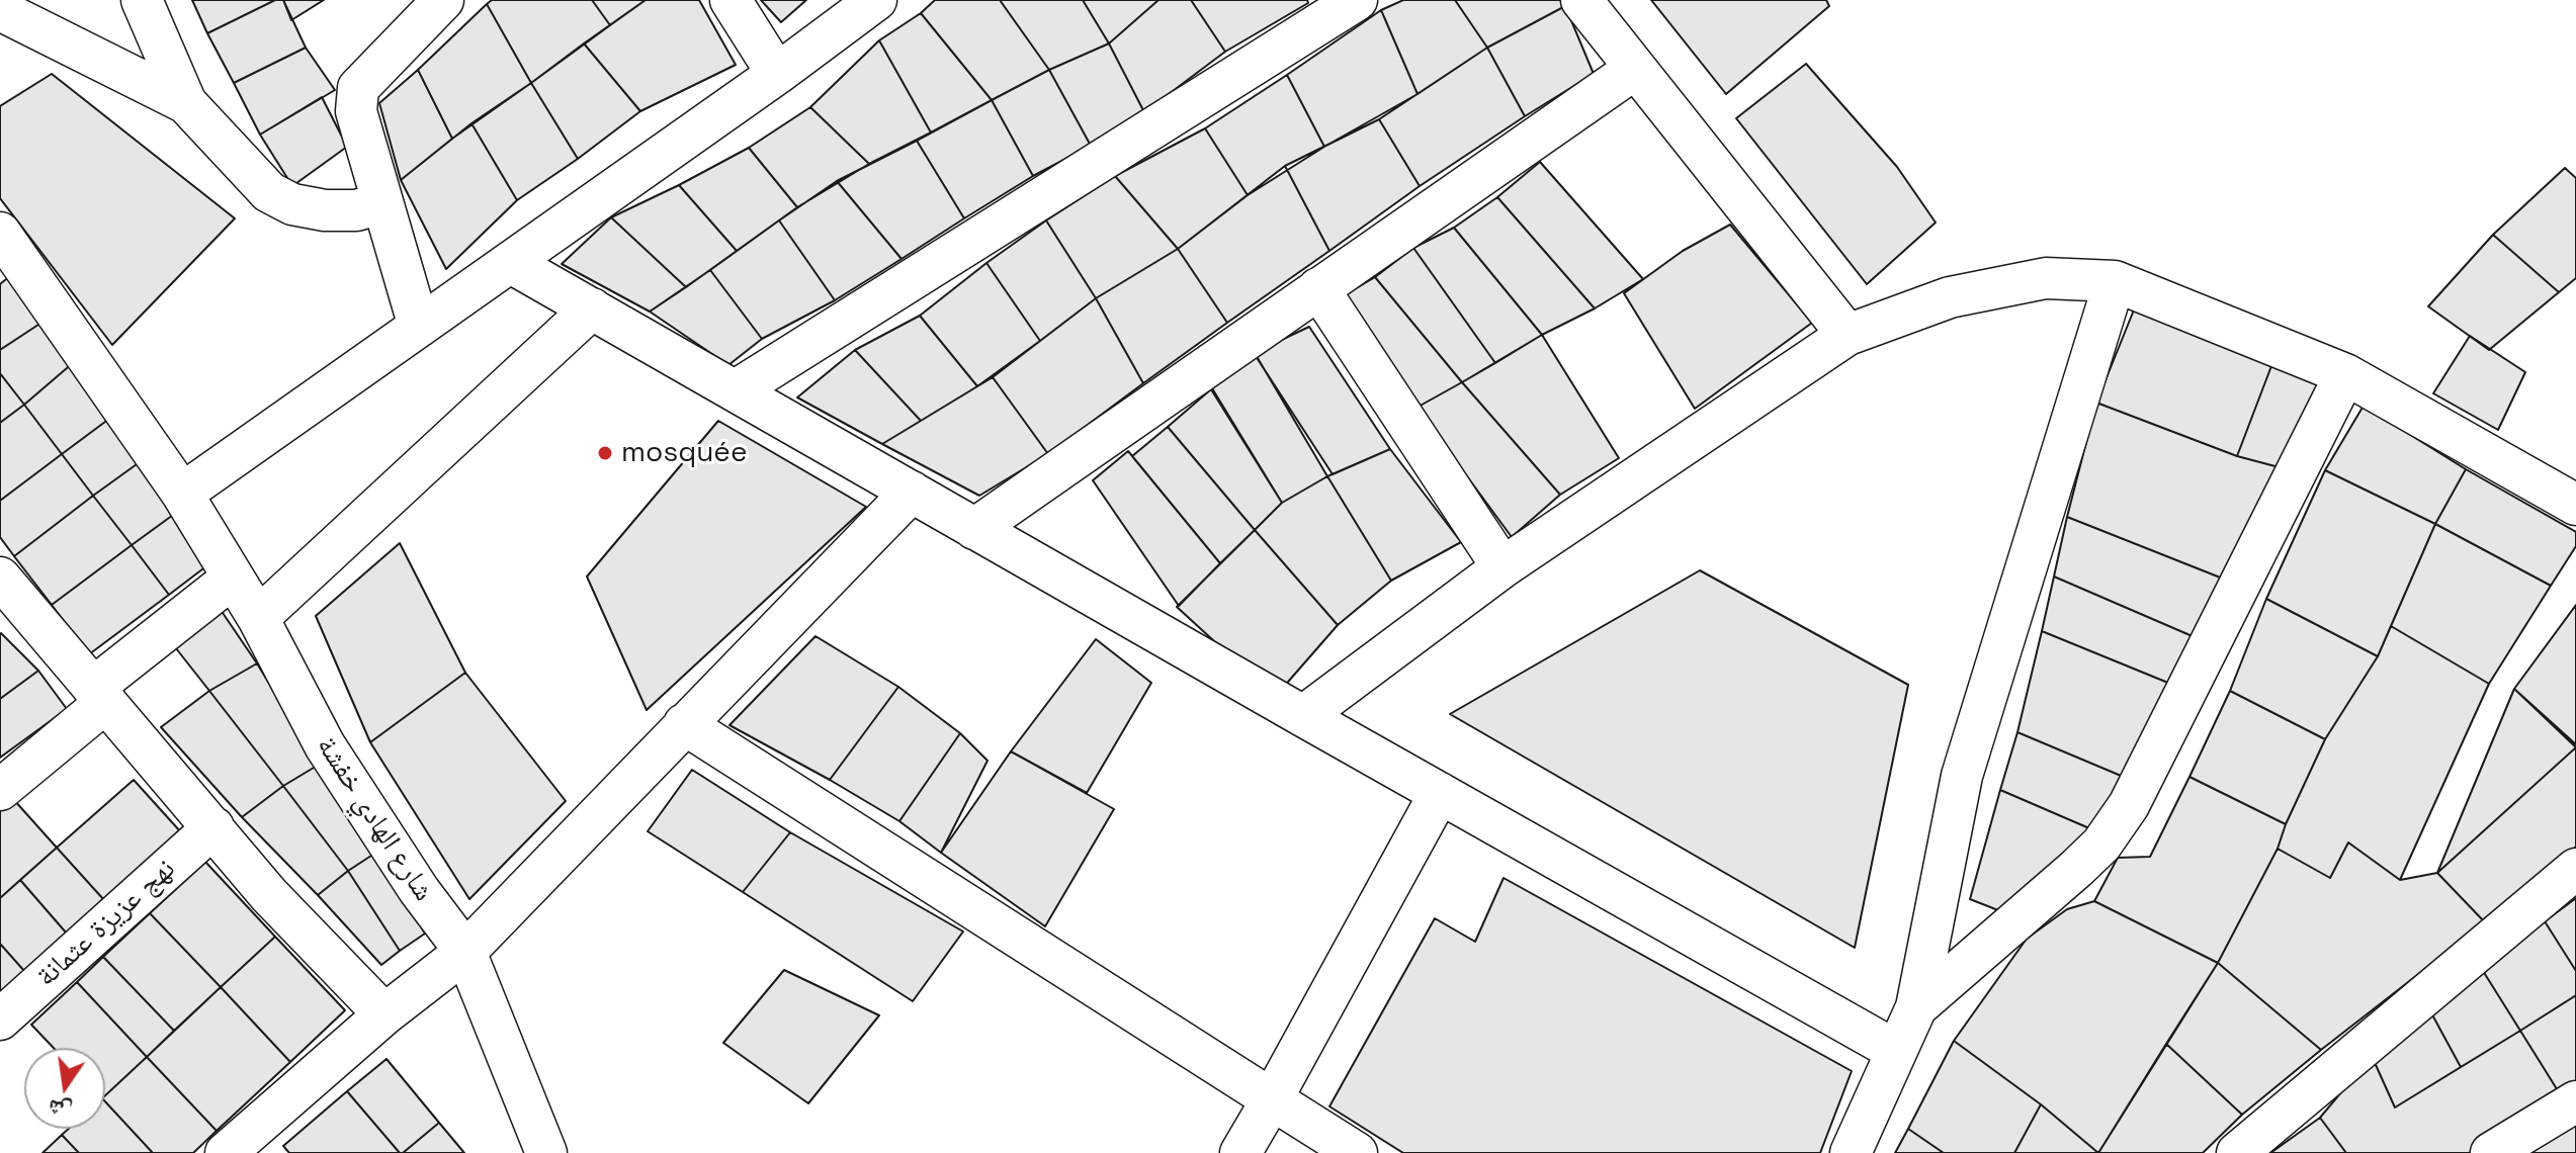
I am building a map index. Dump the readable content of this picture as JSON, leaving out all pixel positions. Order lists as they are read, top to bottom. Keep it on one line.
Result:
{"streets":{"street":["شارع الهادي خفشة","نهج عزيزة عثمانة"]},"places":["mosquée"],"north":"bottom"}
